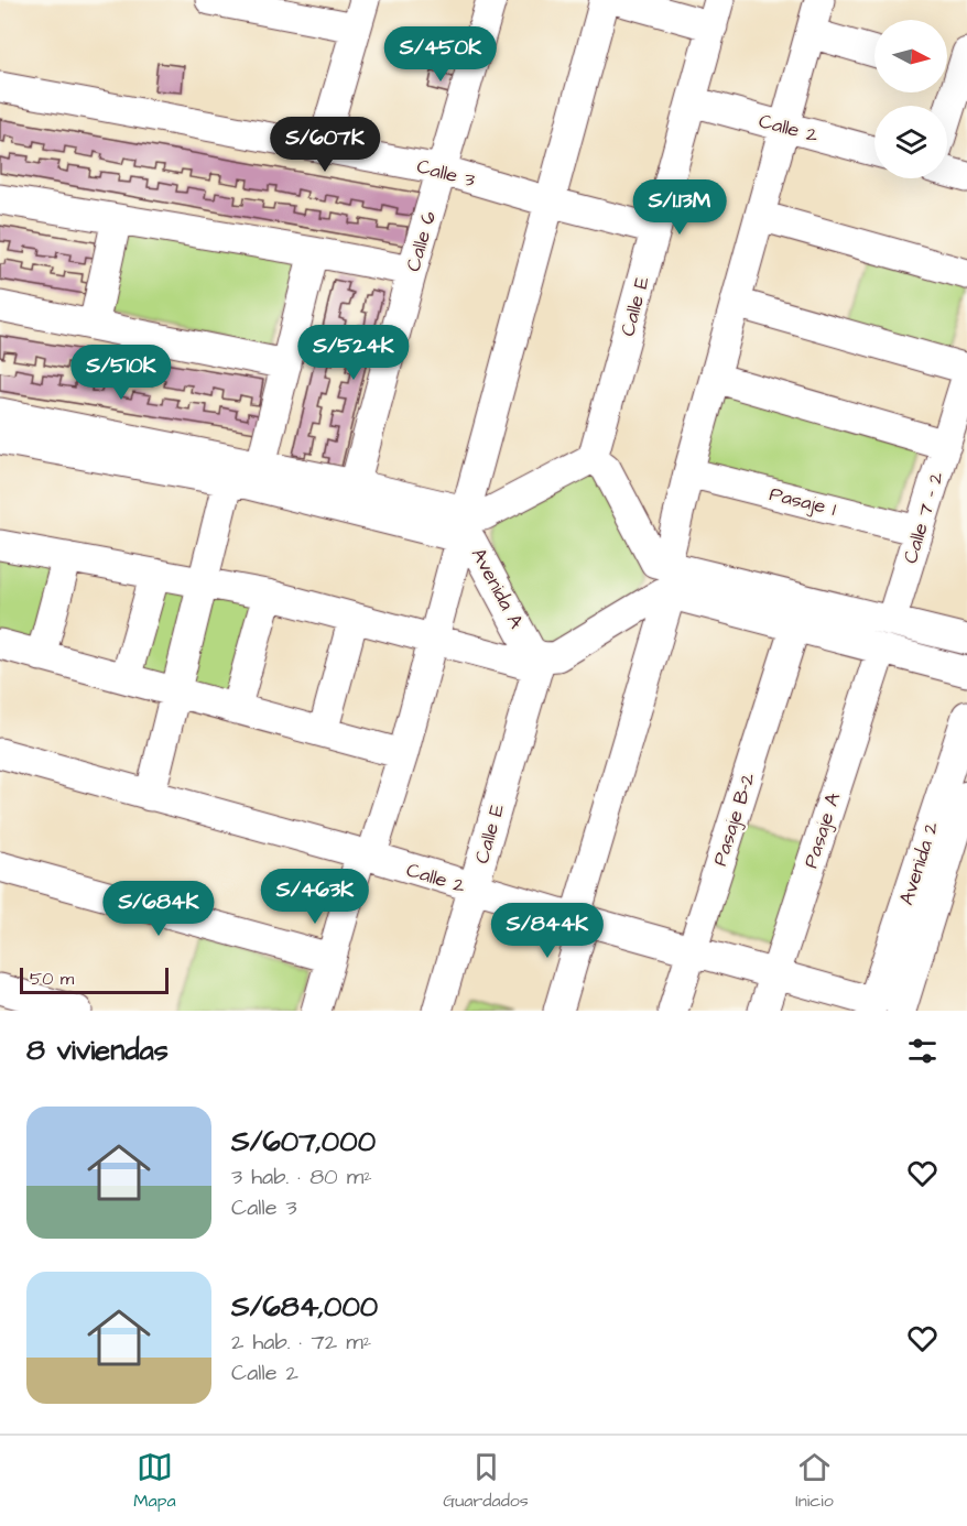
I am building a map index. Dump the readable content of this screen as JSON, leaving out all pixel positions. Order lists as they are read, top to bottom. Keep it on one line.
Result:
{"streets":{"street":["Calle 2","Calle 3","Calle 6","Calle E","Pasaje 1","Calle 7 - 2","Avenida A","Pasaje B-2","Pasaje A","Avenida 2"]},"crossings":[["Calle 2","Calle E"],["Calle 2","Pasaje B-2"],["Calle 2","Pasaje A"],["Calle 2","Avenida 2"],["Calle 3","Calle 6"],["Calle 3","Calle E"],["Calle 6","Avenida A"],["Calle E","Avenida A"],["Pasaje 1","Calle 7 - 2"]],"scale_bar":"50 m","north":"right","page":{"price":["S/450K","S/607K","S/1.13M","S/524K","S/510K","S/463K","S/684K","S/844K"],"scale":"50 m","heading":"8 viviendas","list":[{"name":"S/607,000","note":"3 hab. · 80 m² · Calle 3"},{"name":"S/684,000","note":"2 hab. · 72 m² · Calle 2"}],"tabs":["Mapa","Guardados","Inicio"]}}
